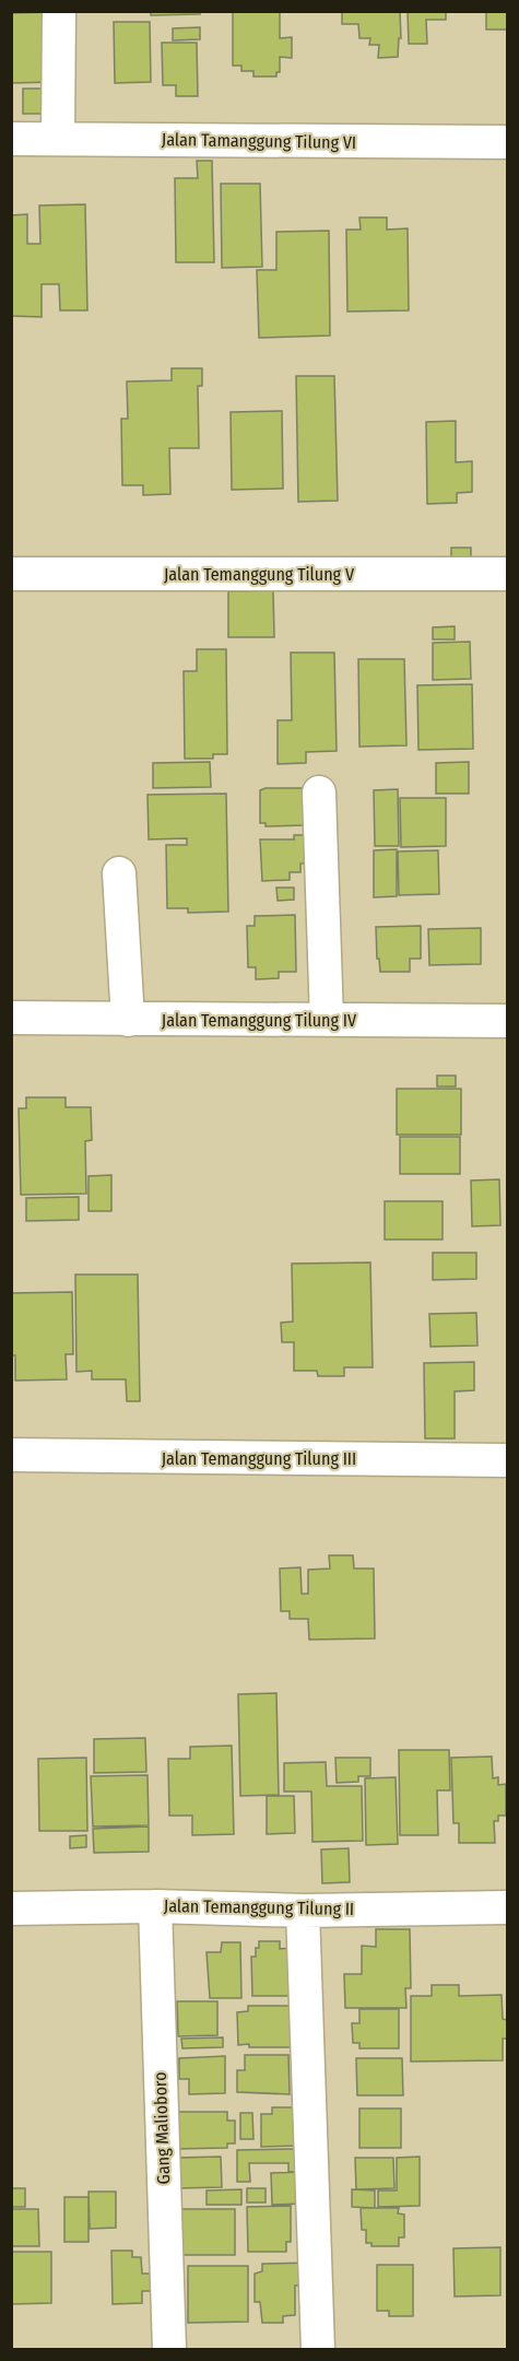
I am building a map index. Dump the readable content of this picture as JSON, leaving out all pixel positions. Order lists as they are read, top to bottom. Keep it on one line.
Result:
{"streets":{"street":["Jalan Tamanggung Tilung VI","Jalan Temanggung Tilung V","Jalan Temanggung Tilung IV","Jalan Temanggung Tilung III","Jalan Temanggung Tilung II","Gang Malioboro"]},"crossings":[["Jalan Temanggung Tilung II","Gang Malioboro"]]}
